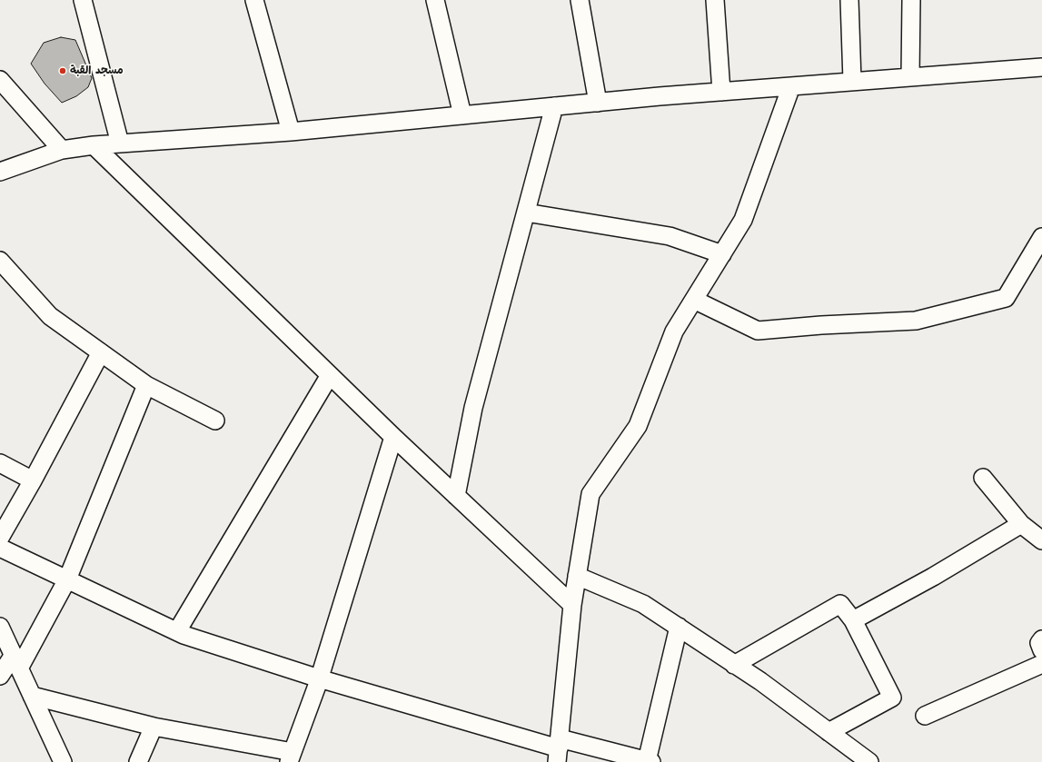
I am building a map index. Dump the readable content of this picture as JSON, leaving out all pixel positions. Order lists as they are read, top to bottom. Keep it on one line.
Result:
{"places":["مسجد القبة"]}
